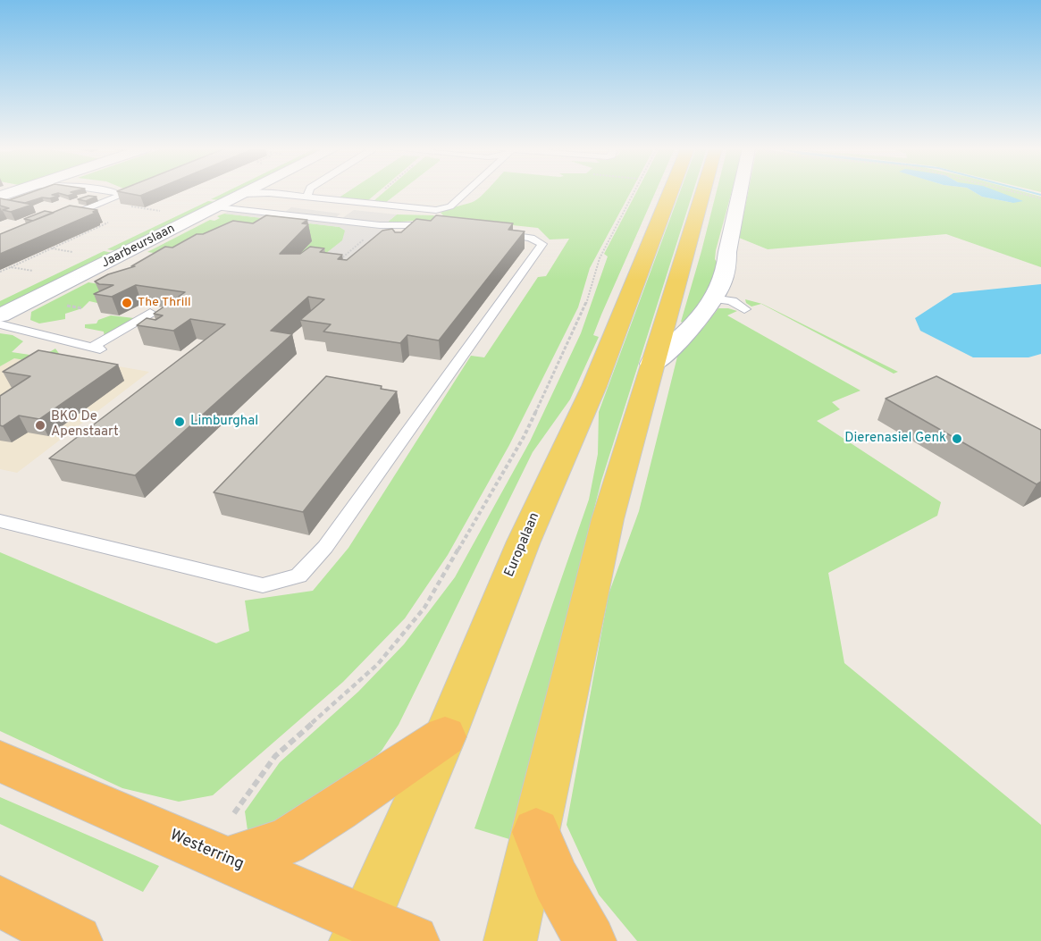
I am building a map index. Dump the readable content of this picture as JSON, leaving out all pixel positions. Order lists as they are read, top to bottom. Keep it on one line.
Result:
{"streets":{"highway":["Westerring"],"main road":["Jaarbeurslaan","Europalaan"]},"crossings":[["Europalaan","Westerring"]],"places":["The Thrill","Limburghal","BKO De Apenstaart","Dierenasiel Genk"]}
